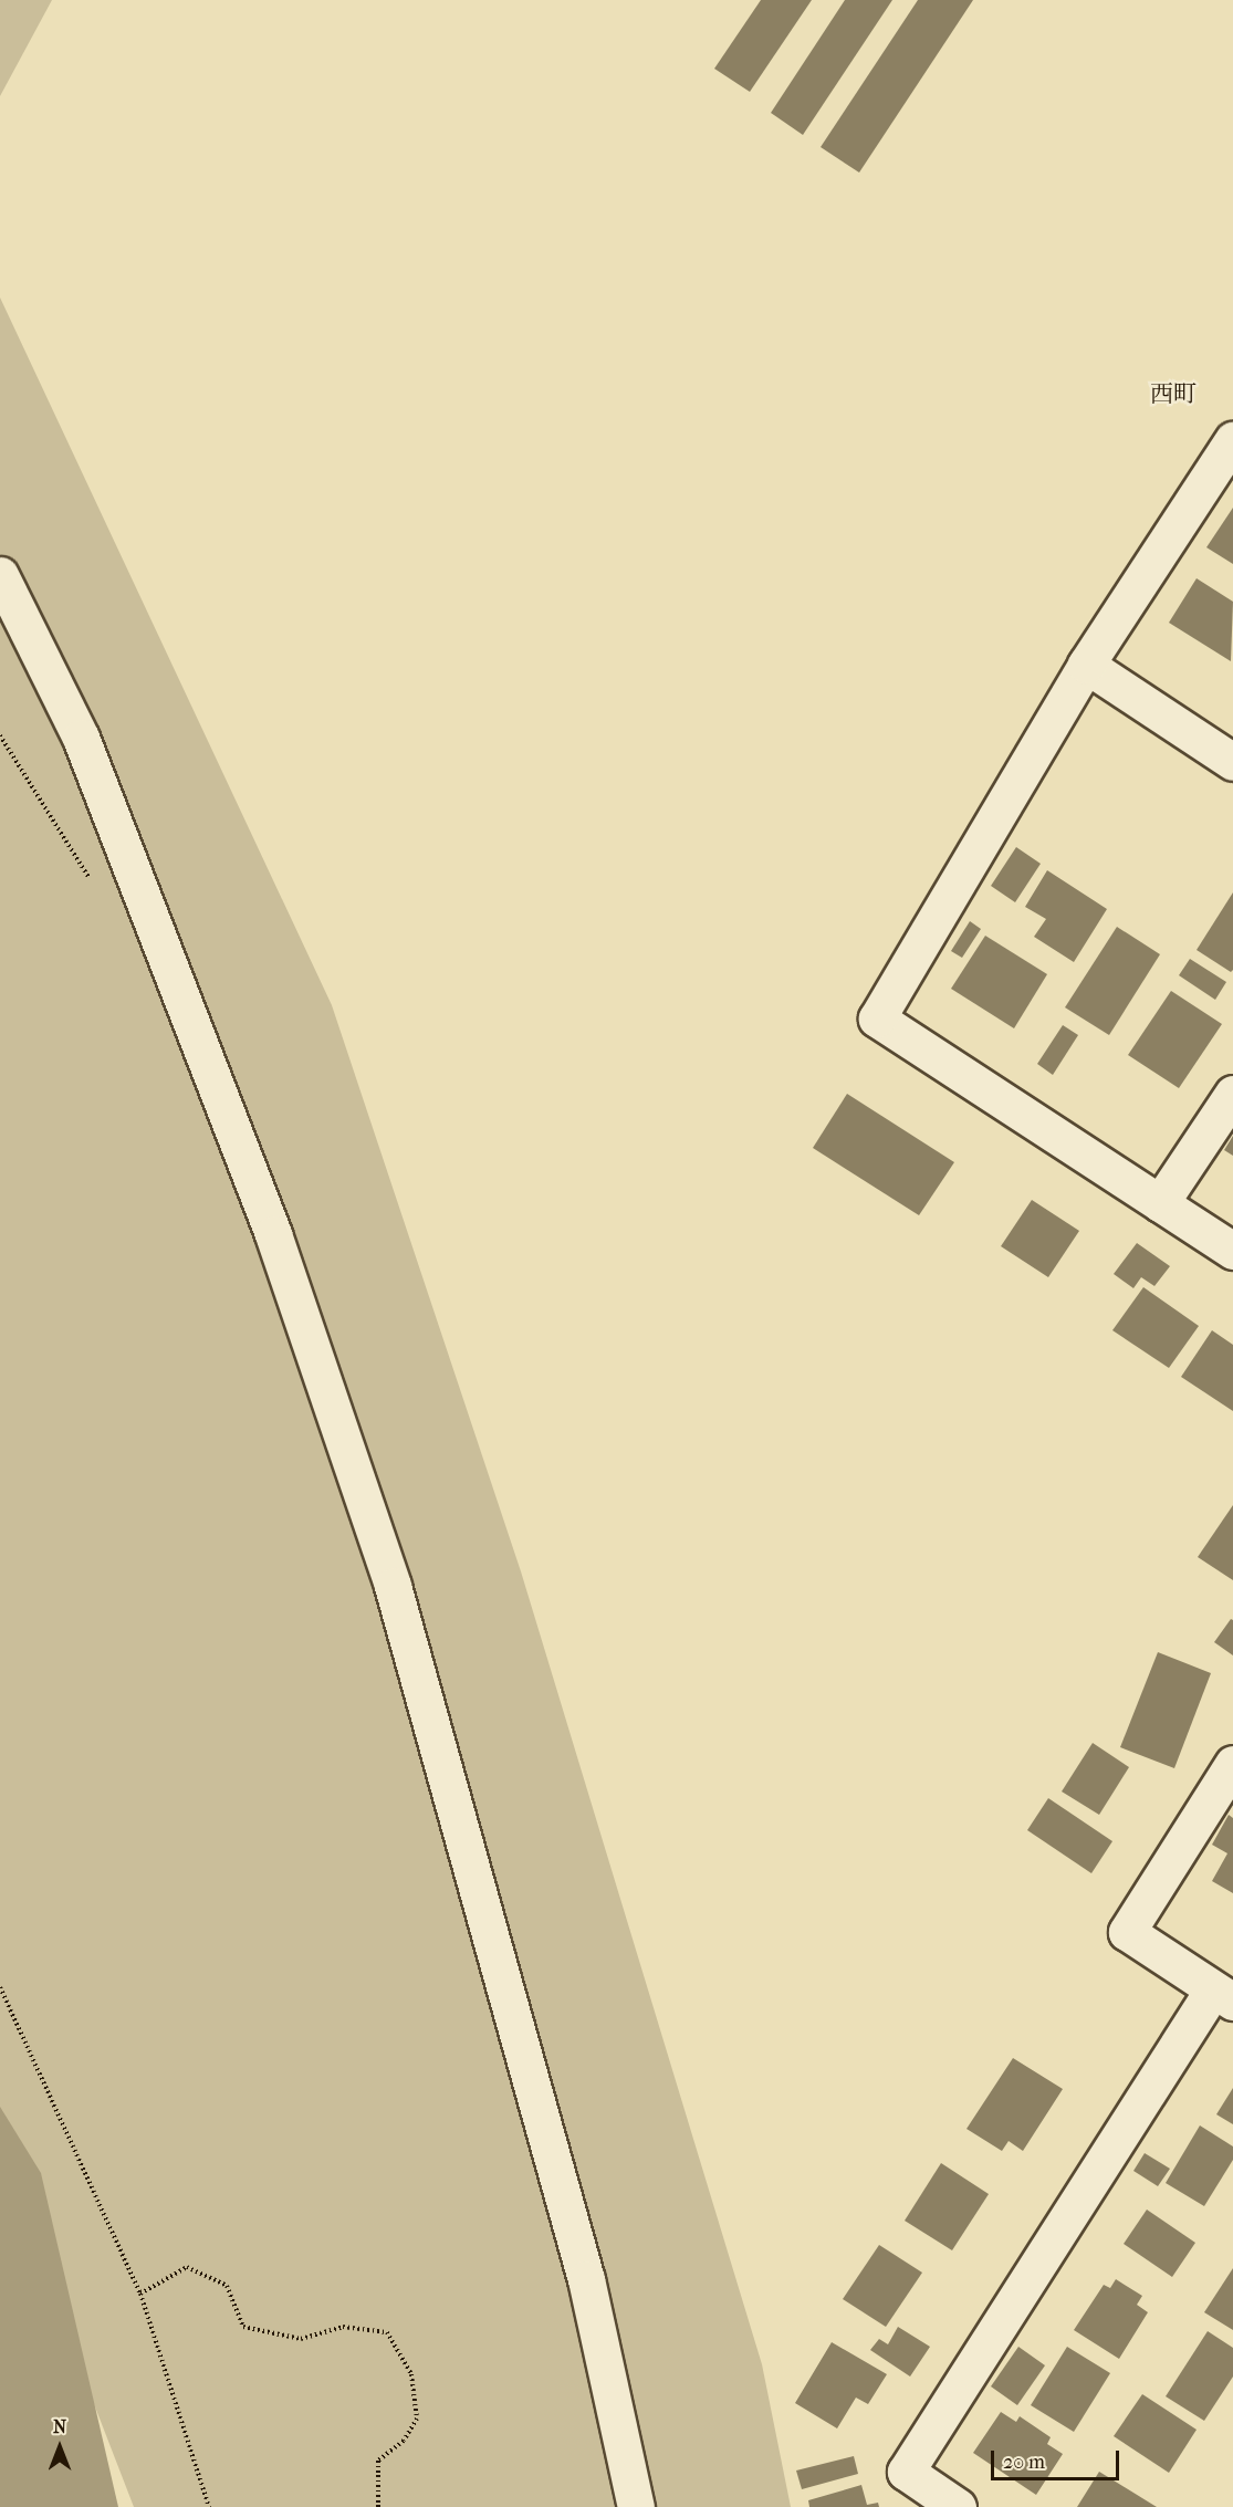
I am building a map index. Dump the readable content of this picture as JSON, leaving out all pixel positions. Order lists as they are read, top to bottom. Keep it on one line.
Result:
{"districts":["西町"],"scale_bar":"20 m","north":"top"}
